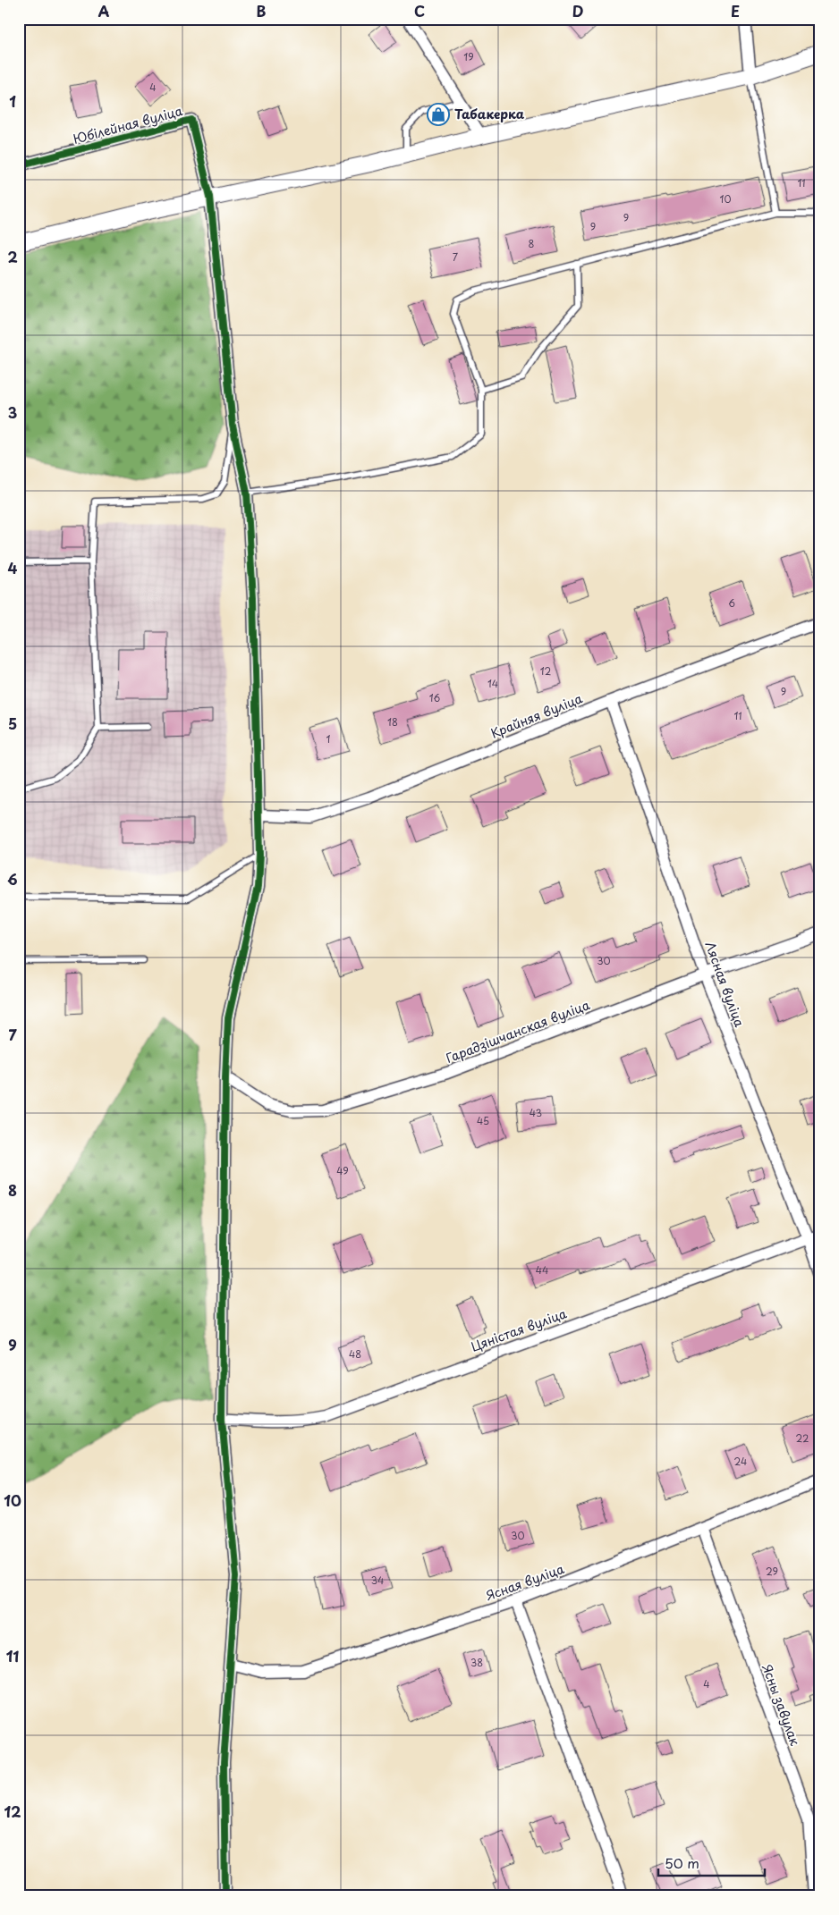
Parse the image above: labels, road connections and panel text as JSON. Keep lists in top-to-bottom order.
{
  "streets": {
    "street": [
      "Юбілейная вуліца",
      "Крайняя вуліца",
      "Лясная вуліца",
      "Гарадзішчанская вуліца",
      "Цяністая вуліца",
      "Ясная вуліца",
      "Ясны завулак"
    ]
  },
  "crossings": [
    ["Крайняя вуліца", "Лясная вуліца"],
    ["Лясная вуліца", "Гарадзішчанская вуліца"],
    ["Лясная вуліца", "Цяністая вуліца"],
    ["Ясная вуліца", "Ясны завулак"]
  ],
  "places": {
    "shop": ["Табакерка"]
  },
  "house_numbers": [
    "19",
    "4",
    "11",
    "10",
    "9",
    "9",
    "8",
    "7",
    "6",
    "12",
    "14",
    "9",
    "16",
    "11",
    "18",
    "1",
    "30",
    "43",
    "45",
    "49",
    "44",
    "48",
    "22",
    "24",
    "30",
    "29",
    "34",
    "38",
    "4"
  ],
  "scale_bar": "50 m",
  "grid": {
    "columns": [
      "A",
      "B",
      "C",
      "D",
      "E"
    ],
    "rows": [
      "1",
      "2",
      "3",
      "4",
      "5",
      "6",
      "7",
      "8",
      "9",
      "10",
      "11",
      "12"
    ]
  }
}
